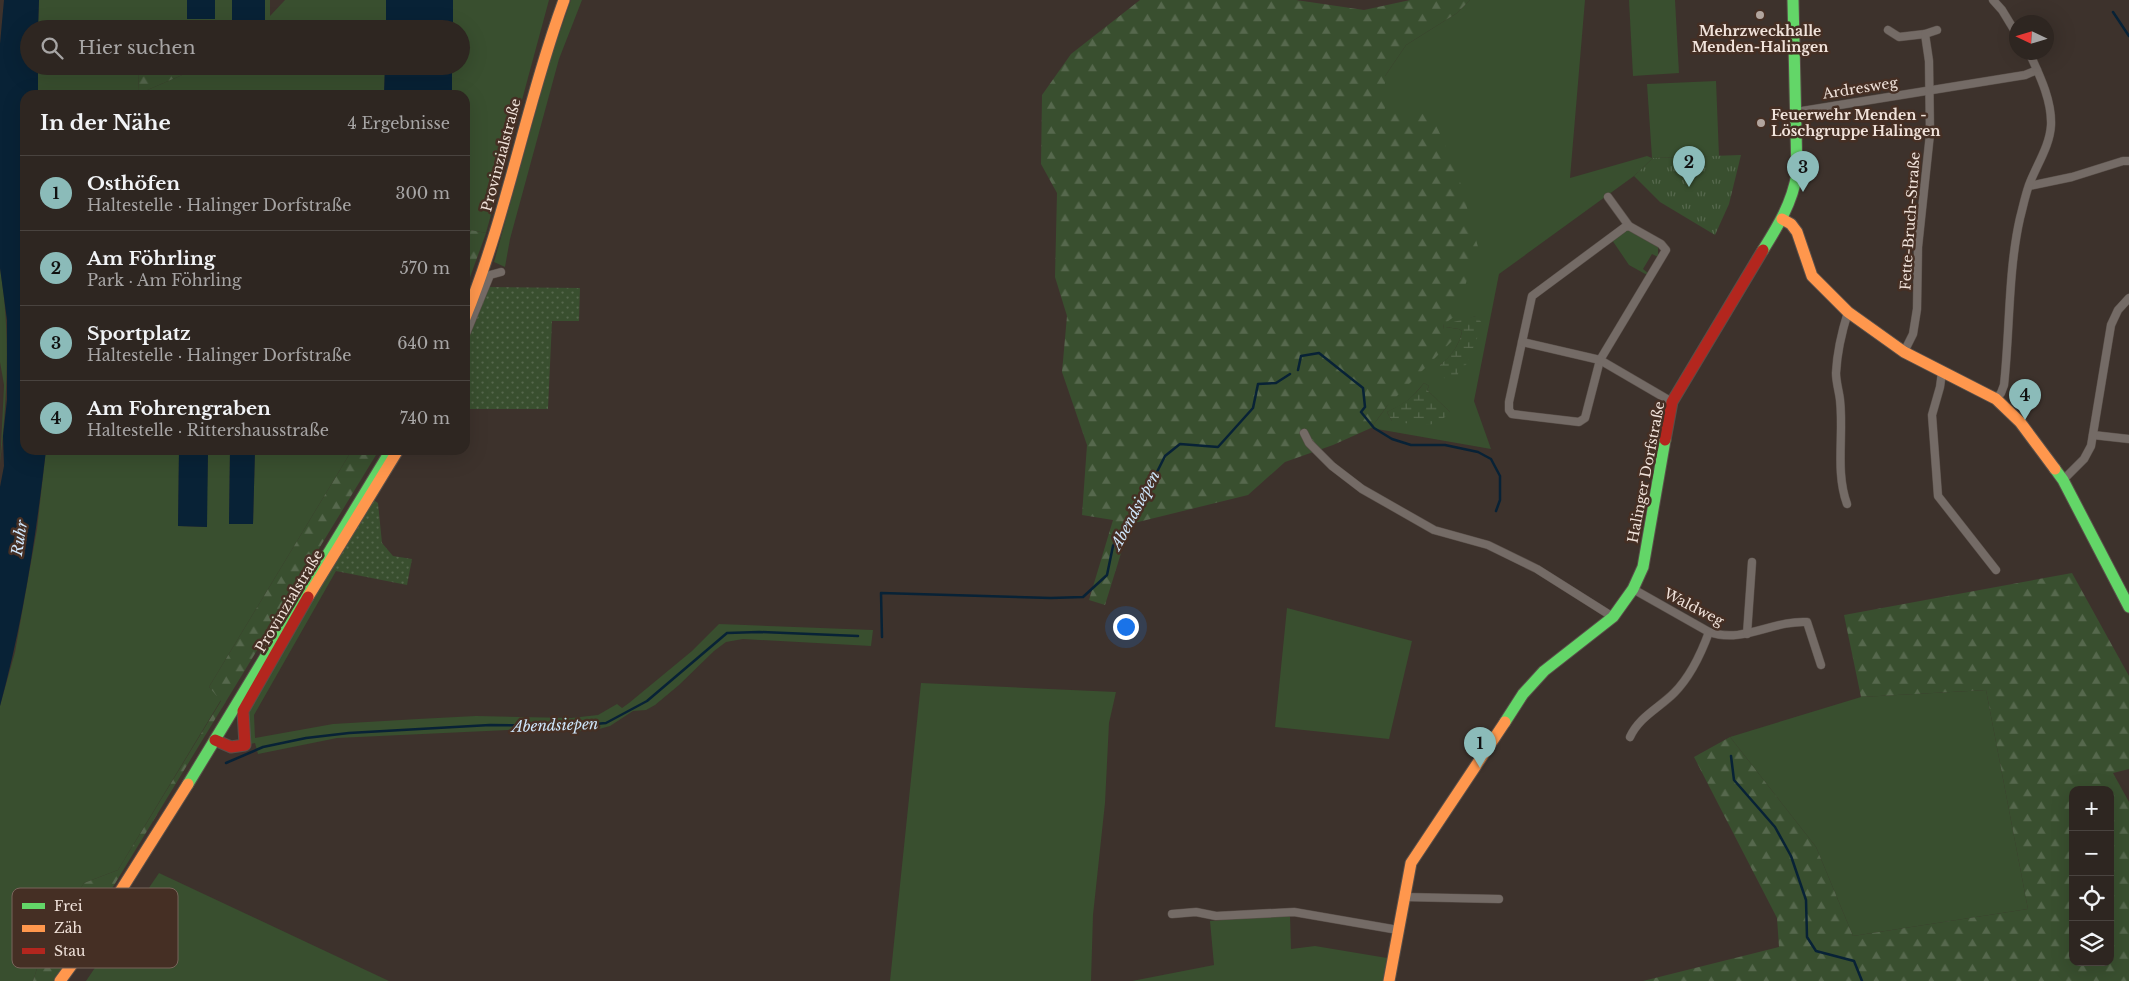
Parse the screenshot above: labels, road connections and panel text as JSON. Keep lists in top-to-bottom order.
{
  "streets": {
    "street": [
      "Ardresweg",
      "Provinzialstraße",
      "Fette-Bruch-Straße",
      "Halinger Dorfstraße",
      "Waldweg"
    ]
  },
  "crossings": [
    ["Ardresweg", "Fette-Bruch-Straße"],
    ["Ardresweg", "Halinger Dorfstraße"],
    ["Halinger Dorfstraße", "Waldweg"]
  ],
  "water": ["Abendsiepen", "Ruhr"],
  "places": ["Mehrzweckhalle Menden-Halingen", "Feuerwehr Menden - Löschgruppe Halingen"],
  "legend": ["Frei", "Zäh", "Stau"],
  "north": "left",
  "page": {
    "search": "Hier suchen",
    "heading": ["In der Nähe", "4 Ergebnisse"],
    "pins": [
      "2",
      "3",
      "4",
      "1"
    ],
    "list": [
      {
        "mark": "1",
        "name": "Osthöfen",
        "note": "Haltestelle · Halinger Dorfstraße",
        "value": "300 m"
      },
      {
        "mark": "2",
        "name": "Am Föhrling",
        "note": "Park · Am Föhrling",
        "value": "570 m"
      },
      {
        "mark": "3",
        "name": "Sportplatz",
        "note": "Haltestelle · Halinger Dorfstraße",
        "value": "640 m"
      },
      {
        "mark": "4",
        "name": "Am Fohrengraben",
        "note": "Haltestelle · Rittershausstraße",
        "value": "740 m"
      }
    ],
    "map_buttons": ["+", "−"]
  }
}
